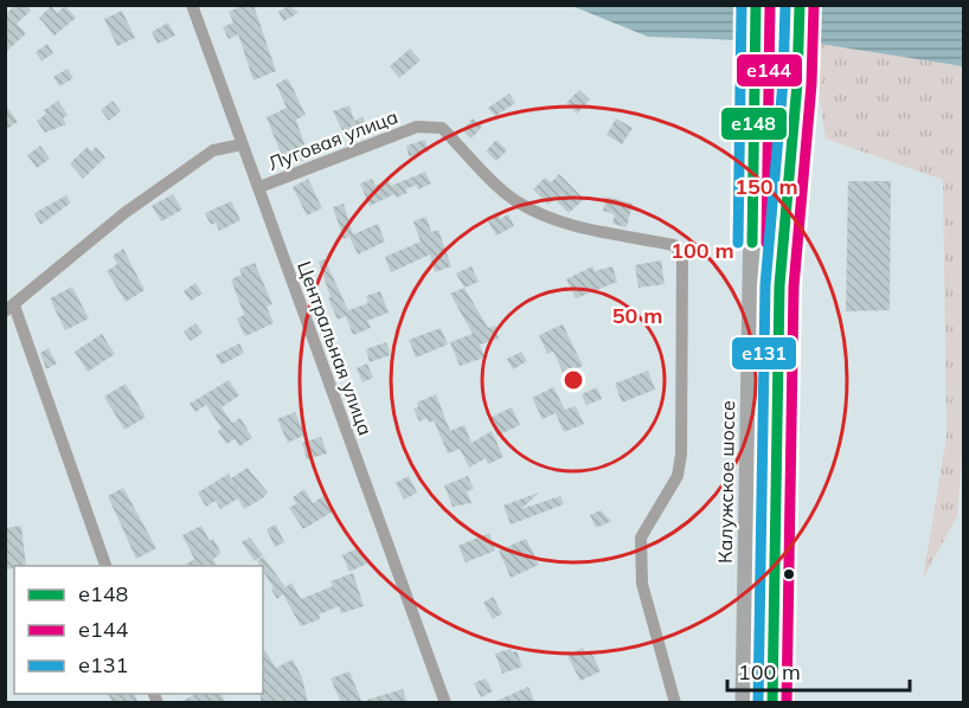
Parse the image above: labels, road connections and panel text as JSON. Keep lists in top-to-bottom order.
{
  "streets": {
    "highway": ["Калужское шоссе"],
    "street": ["Луговая улица", "Центральная улица"]
  },
  "crossings": [
    ["Луговая улица", "Центральная улица"]
  ],
  "lines": ["transit line е148", "transit line е144", "transit line е131"],
  "legend": ["е148", "е144", "е131"],
  "scale_bar": "100 m",
  "rings": ["150 m", "100 m", "50 m"]
}
